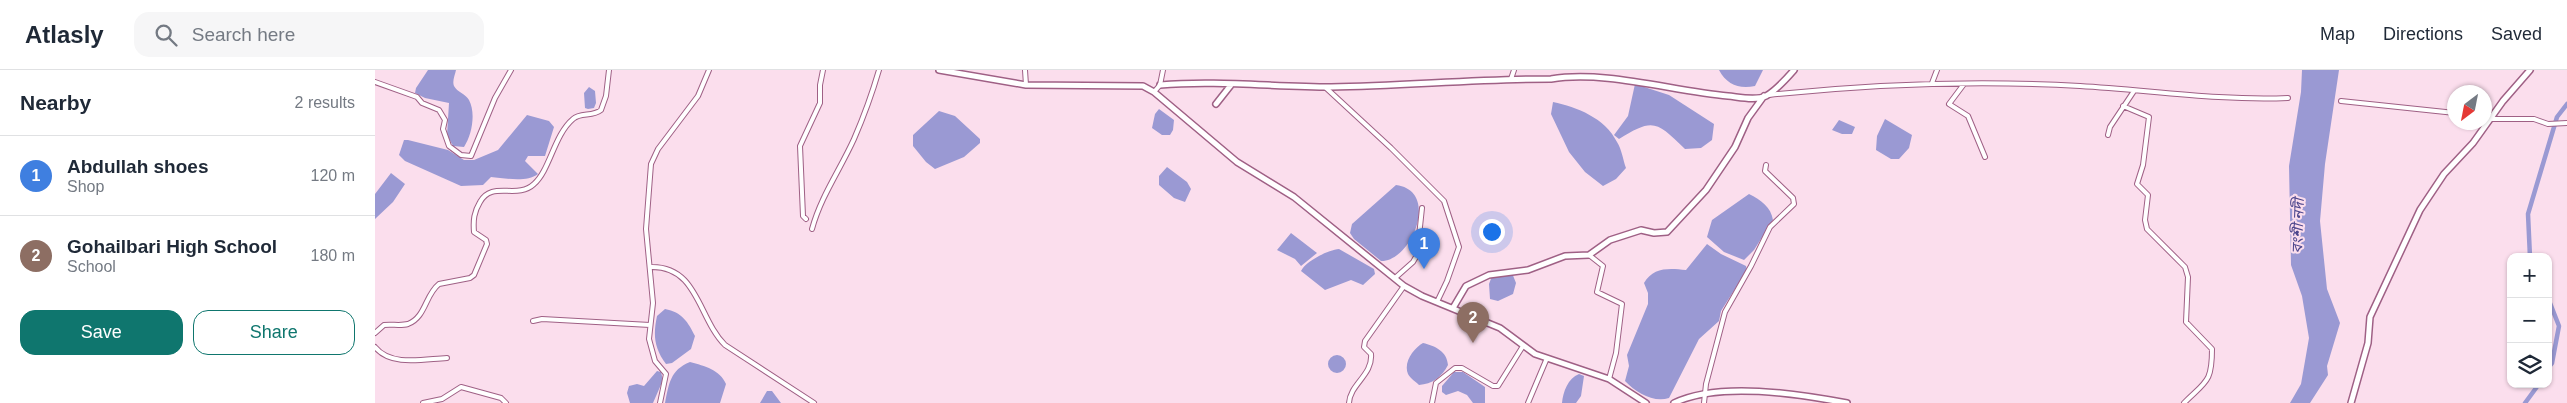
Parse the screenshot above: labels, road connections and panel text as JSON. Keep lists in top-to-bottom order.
{
  "water": ["বংশী নদী"],
  "north": "bottom left",
  "page": {
    "header": "Atlasly",
    "search": "Search here",
    "nav": ["Map", "Directions", "Saved"],
    "heading": ["Nearby", "2 results"],
    "list": [
      {
        "mark": "1",
        "name": "Abdullah shoes",
        "note": "Shop",
        "value": "120 m"
      },
      {
        "mark": "2",
        "name": "Gohailbari High School",
        "note": "School",
        "value": "180 m"
      }
    ],
    "pins": ["1", "2"],
    "map_buttons": ["+", "−"],
    "buttons": ["Save", "Share"]
  }
}
